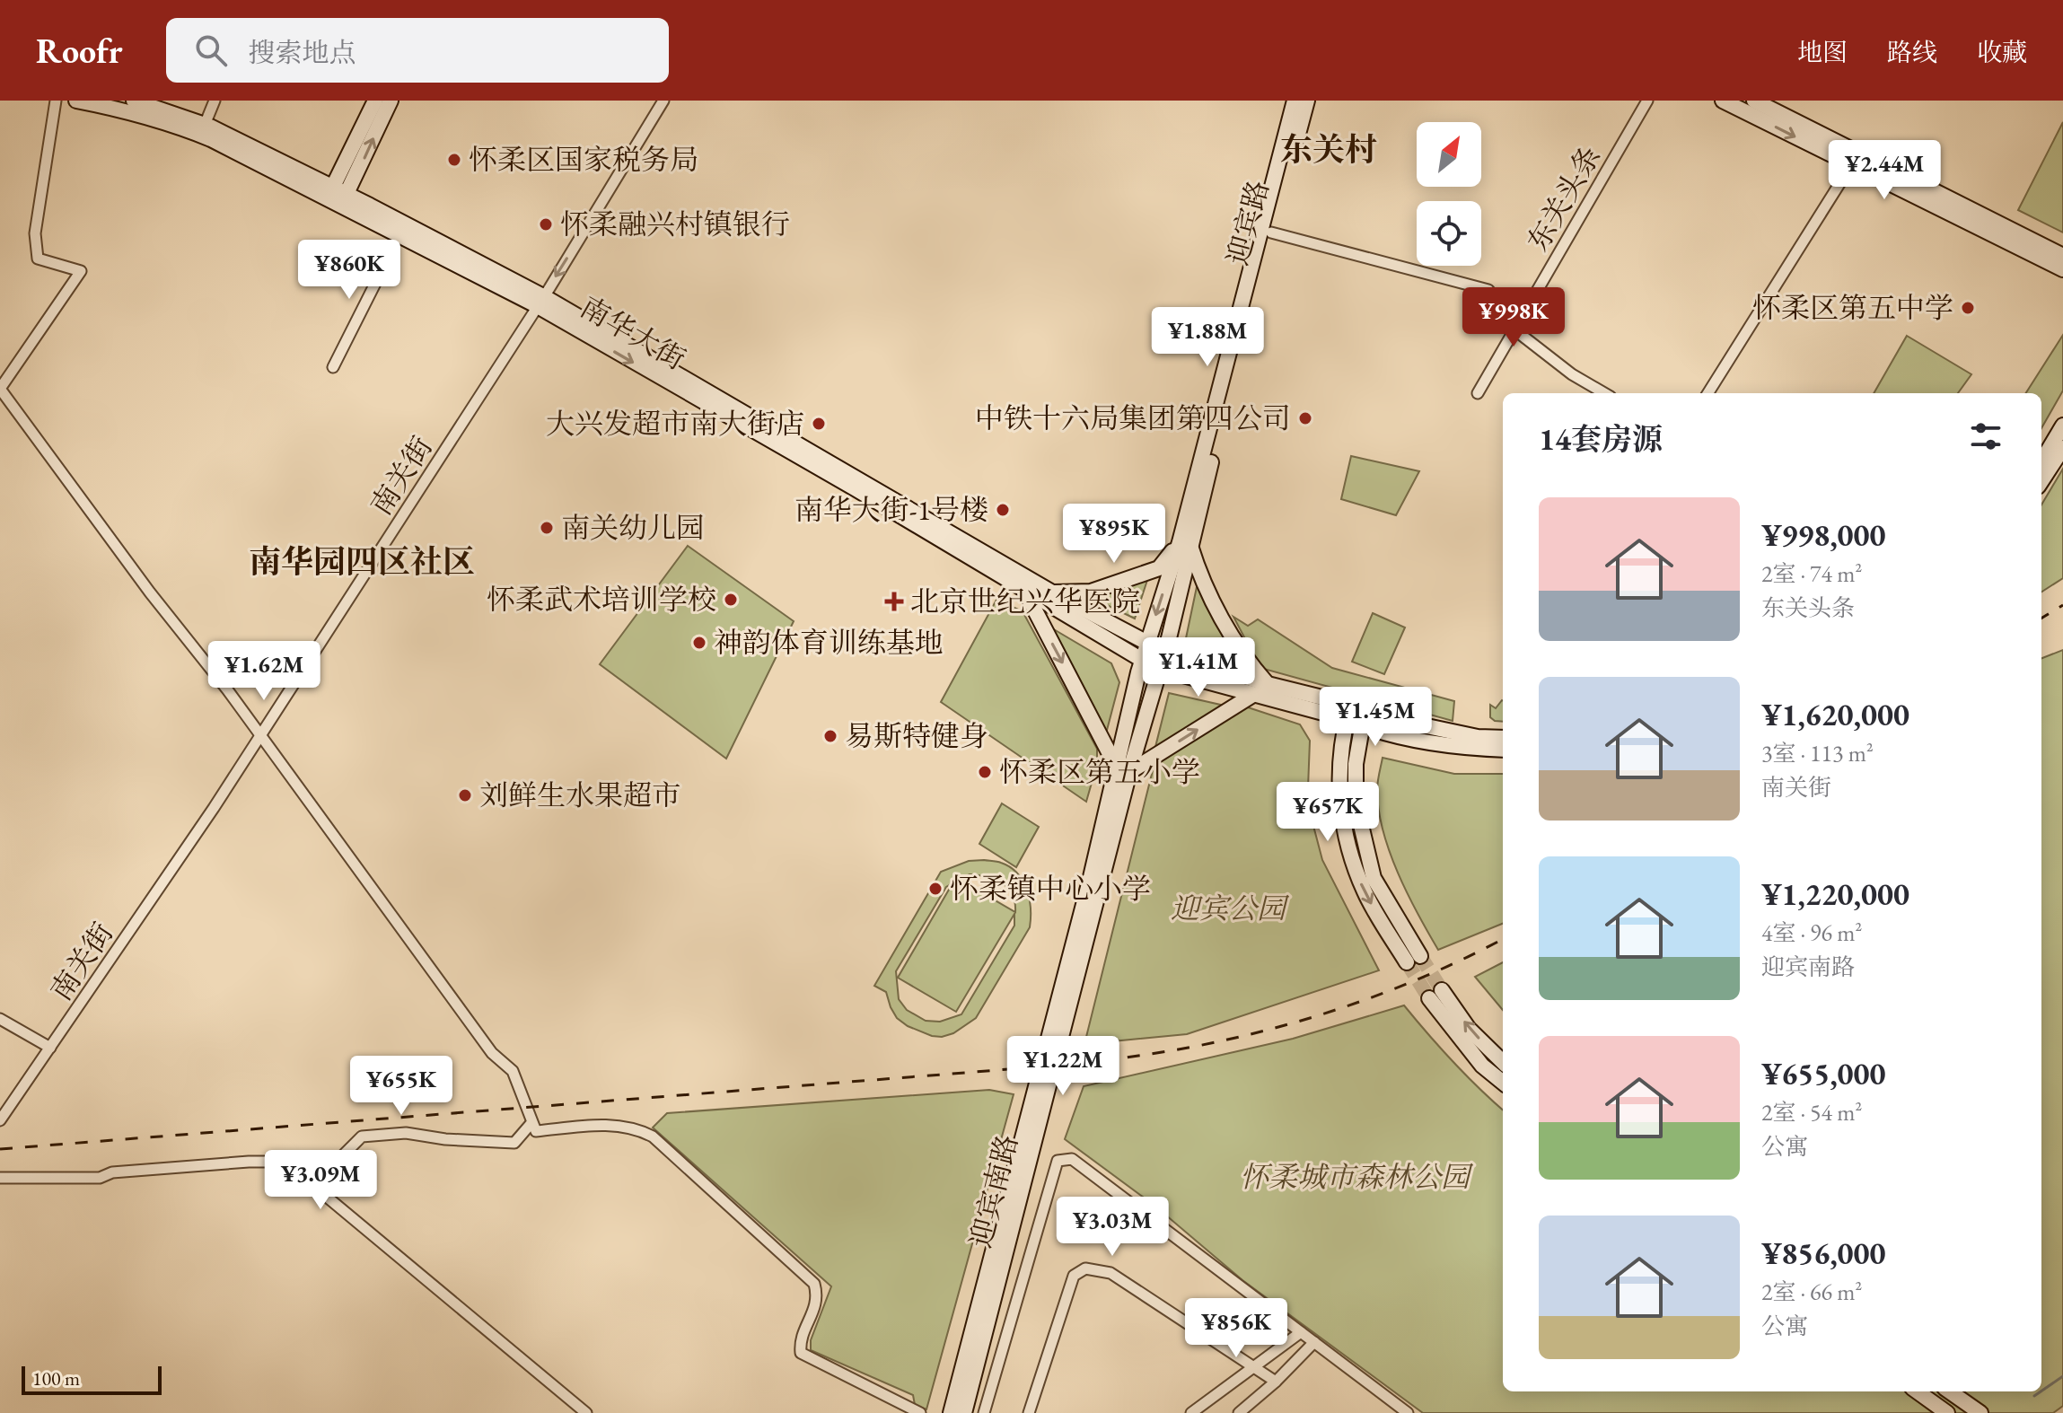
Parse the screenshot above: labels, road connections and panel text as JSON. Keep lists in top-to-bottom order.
{
  "streets": {
    "main road": ["迎宾路", "南华大街", "迎宾南路"],
    "street": ["东关头条", "南关街"]
  },
  "crossings": [
    ["迎宾路", "南华大街"],
    ["迎宾路", "迎宾南路"],
    ["南华大街", "南关街"],
    ["南华大街", "迎宾南路"]
  ],
  "districts": ["东关村", "南华园四区社区"],
  "parks": ["迎宾公园", "怀柔城市森林公园"],
  "places": {
    "other": [
      "怀柔区国家税务局",
      "怀柔融兴村镇银行",
      "怀柔区第五中学",
      "中铁十六局集团第四公司",
      "大兴发超市南大街店",
      "南华大街-1号楼",
      "南关幼儿园",
      "怀柔武术培训学校",
      "神韵体育训练基地",
      "易斯特健身",
      "怀柔区第五小学",
      "刘鲜生水果超市",
      "怀柔镇中心小学"
    ],
    "health": ["北京世纪兴华医院"]
  },
  "scale_bar": "100 m",
  "north": "top right",
  "page": {
    "header": "Roofr",
    "search": "搜索地点",
    "nav": ["地图", "路线", "收藏"],
    "price": [
      "¥2.44M",
      "¥860K",
      "¥998K",
      "¥1.88M",
      "¥895K",
      "¥1.41M",
      "¥1.62M",
      "¥1.45M",
      "¥657K",
      "¥1.22M",
      "¥655K",
      "¥3.09M",
      "¥3.03M",
      "¥856K"
    ],
    "heading": "14套房源",
    "list": [
      {
        "name": "¥998,000",
        "note": "2室 · 74 m² · 东关头条"
      },
      {
        "name": "¥1,620,000",
        "note": "3室 · 113 m² · 南关街"
      },
      {
        "name": "¥1,220,000",
        "note": "4室 · 96 m² · 迎宾南路"
      },
      {
        "name": "¥655,000",
        "note": "2室 · 54 m² · 公寓"
      },
      {
        "name": "¥856,000",
        "note": "2室 · 66 m² · 公寓"
      }
    ],
    "scale": "100 m"
  }
}
